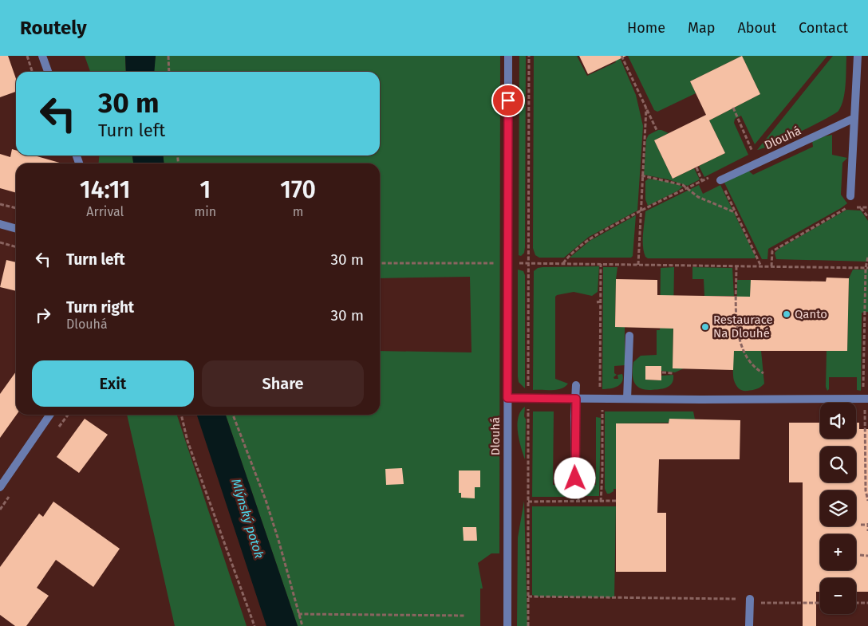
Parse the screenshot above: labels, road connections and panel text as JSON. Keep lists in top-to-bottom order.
{
  "streets": {
    "street": ["Dlouhá"]
  },
  "water": ["Mlýnský potok"],
  "places": ["Qanto", "Restaurace Na Dlouhé"],
  "page": {
    "header": "Routely",
    "nav": [
      "Home",
      "Map",
      "About",
      "Contact"
    ],
    "turn": ["30 m", "Turn left"],
    "eta": [
      "14:11",
      "Arrival",
      "1",
      "min",
      "170",
      "m"
    ],
    "list": [
      {
        "name": "Turn left",
        "value": "30 m"
      },
      {
        "name": "Turn right",
        "note": "Dlouhá",
        "value": "30 m"
      }
    ],
    "buttons": ["Exit", "Share"],
    "map_buttons": ["+", "−"]
  }
}
